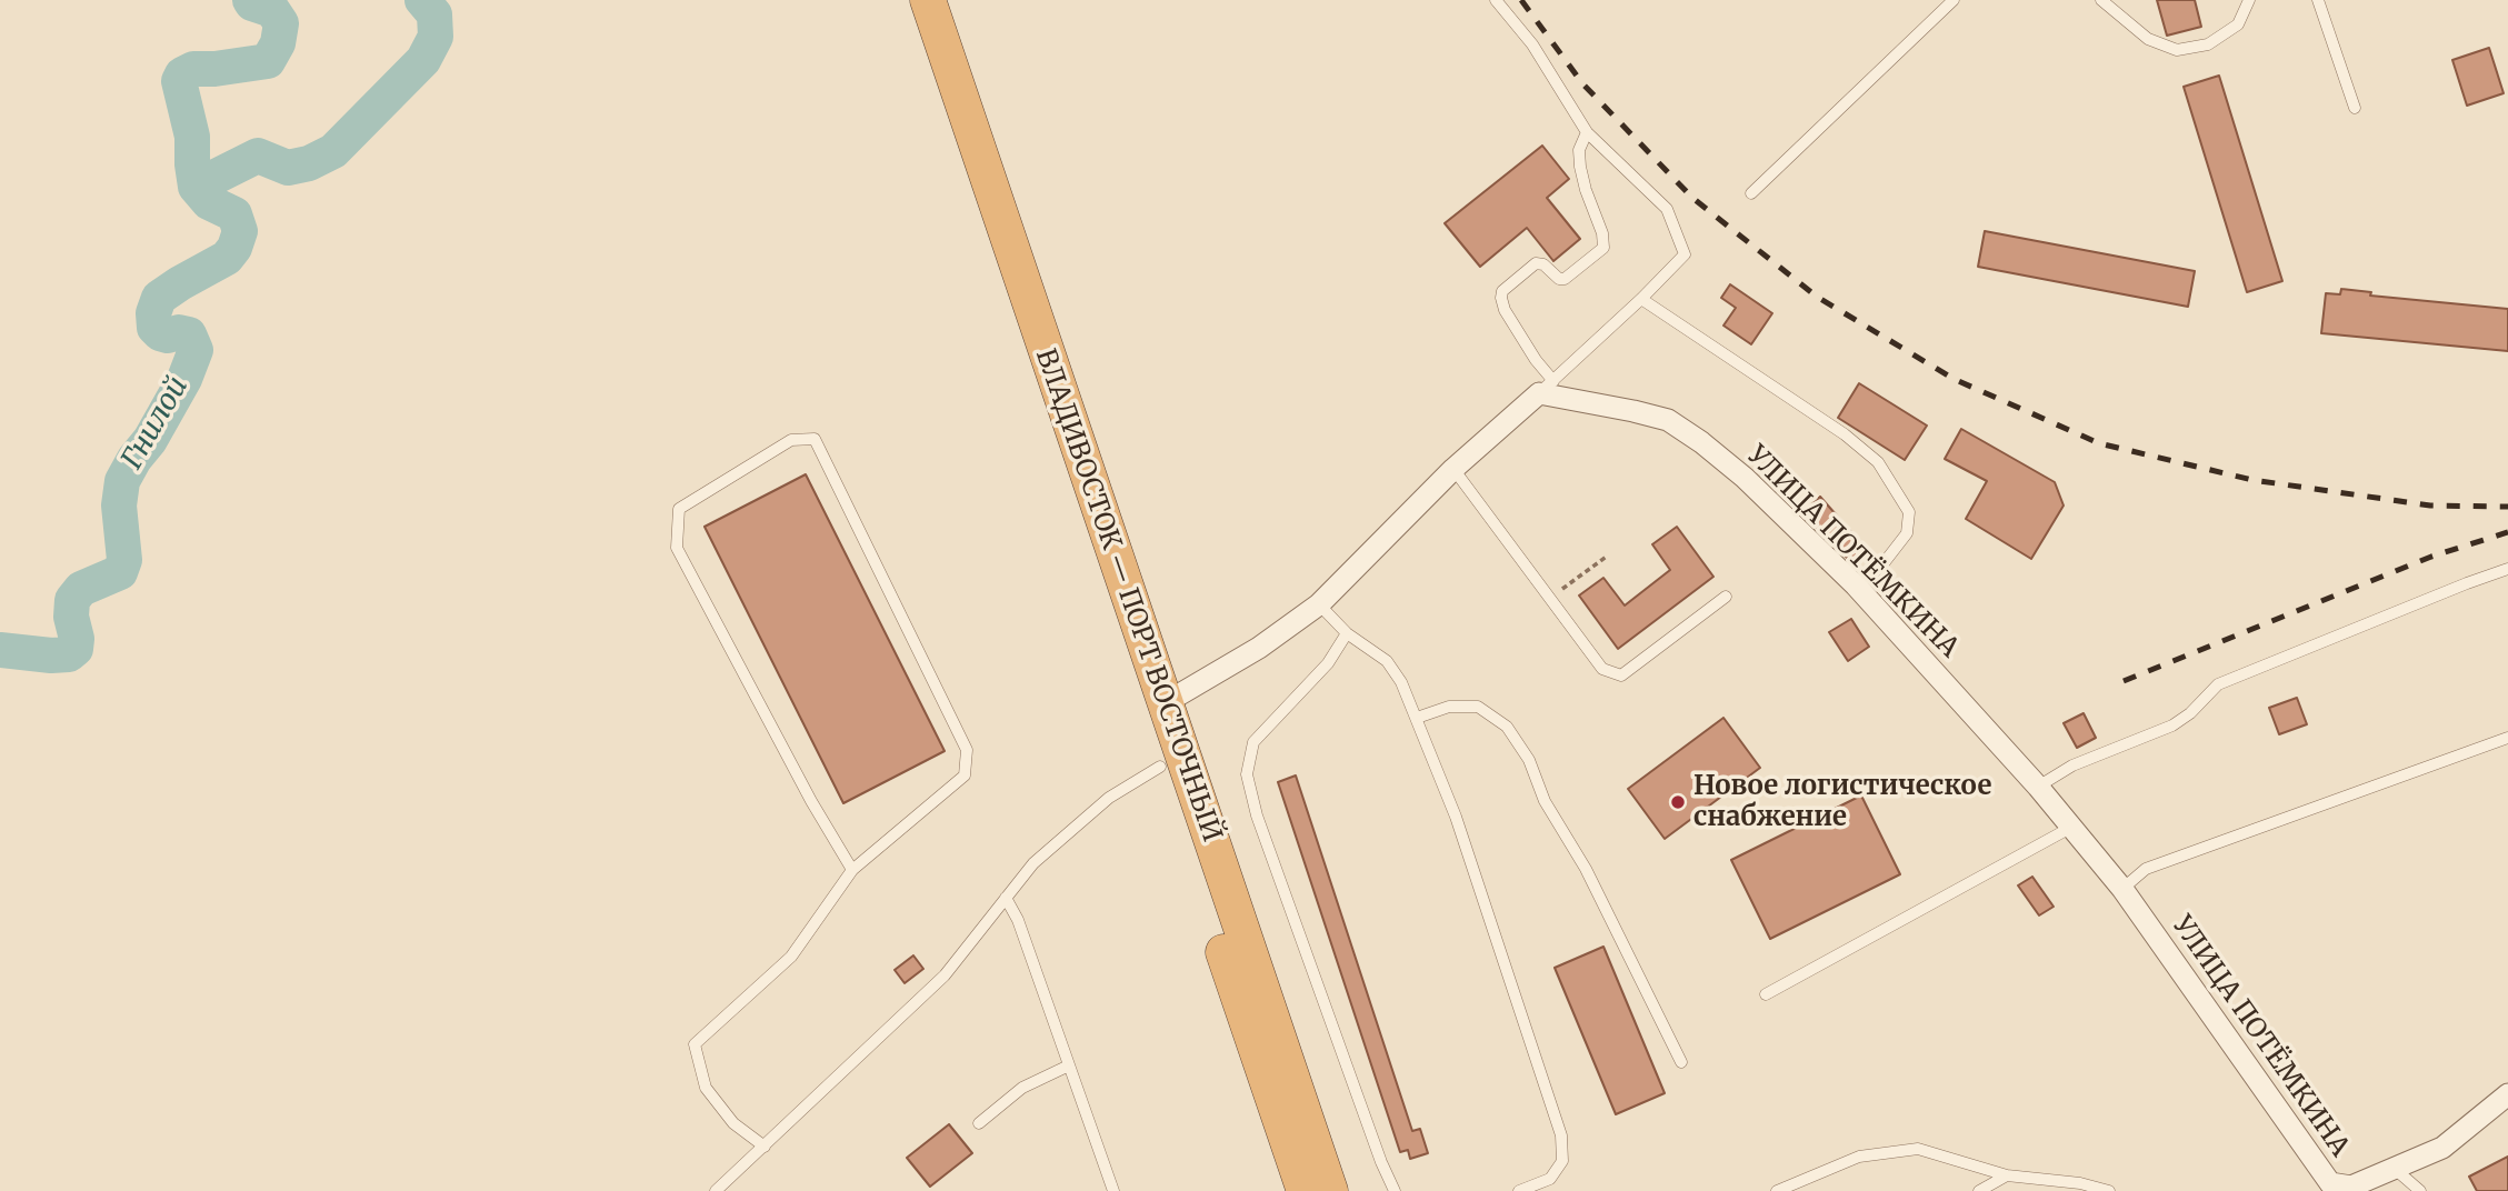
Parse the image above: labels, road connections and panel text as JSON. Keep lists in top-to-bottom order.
{
  "streets": {
    "highway": ["ВЛАДИВОСТОК — ПОРТ ВОСТОЧНЫЙ"],
    "street": ["УЛИЦА ПОТЁМКИНА"]
  },
  "water": ["Гнилой"],
  "places": ["Новое логистическое снабжение"]
}
